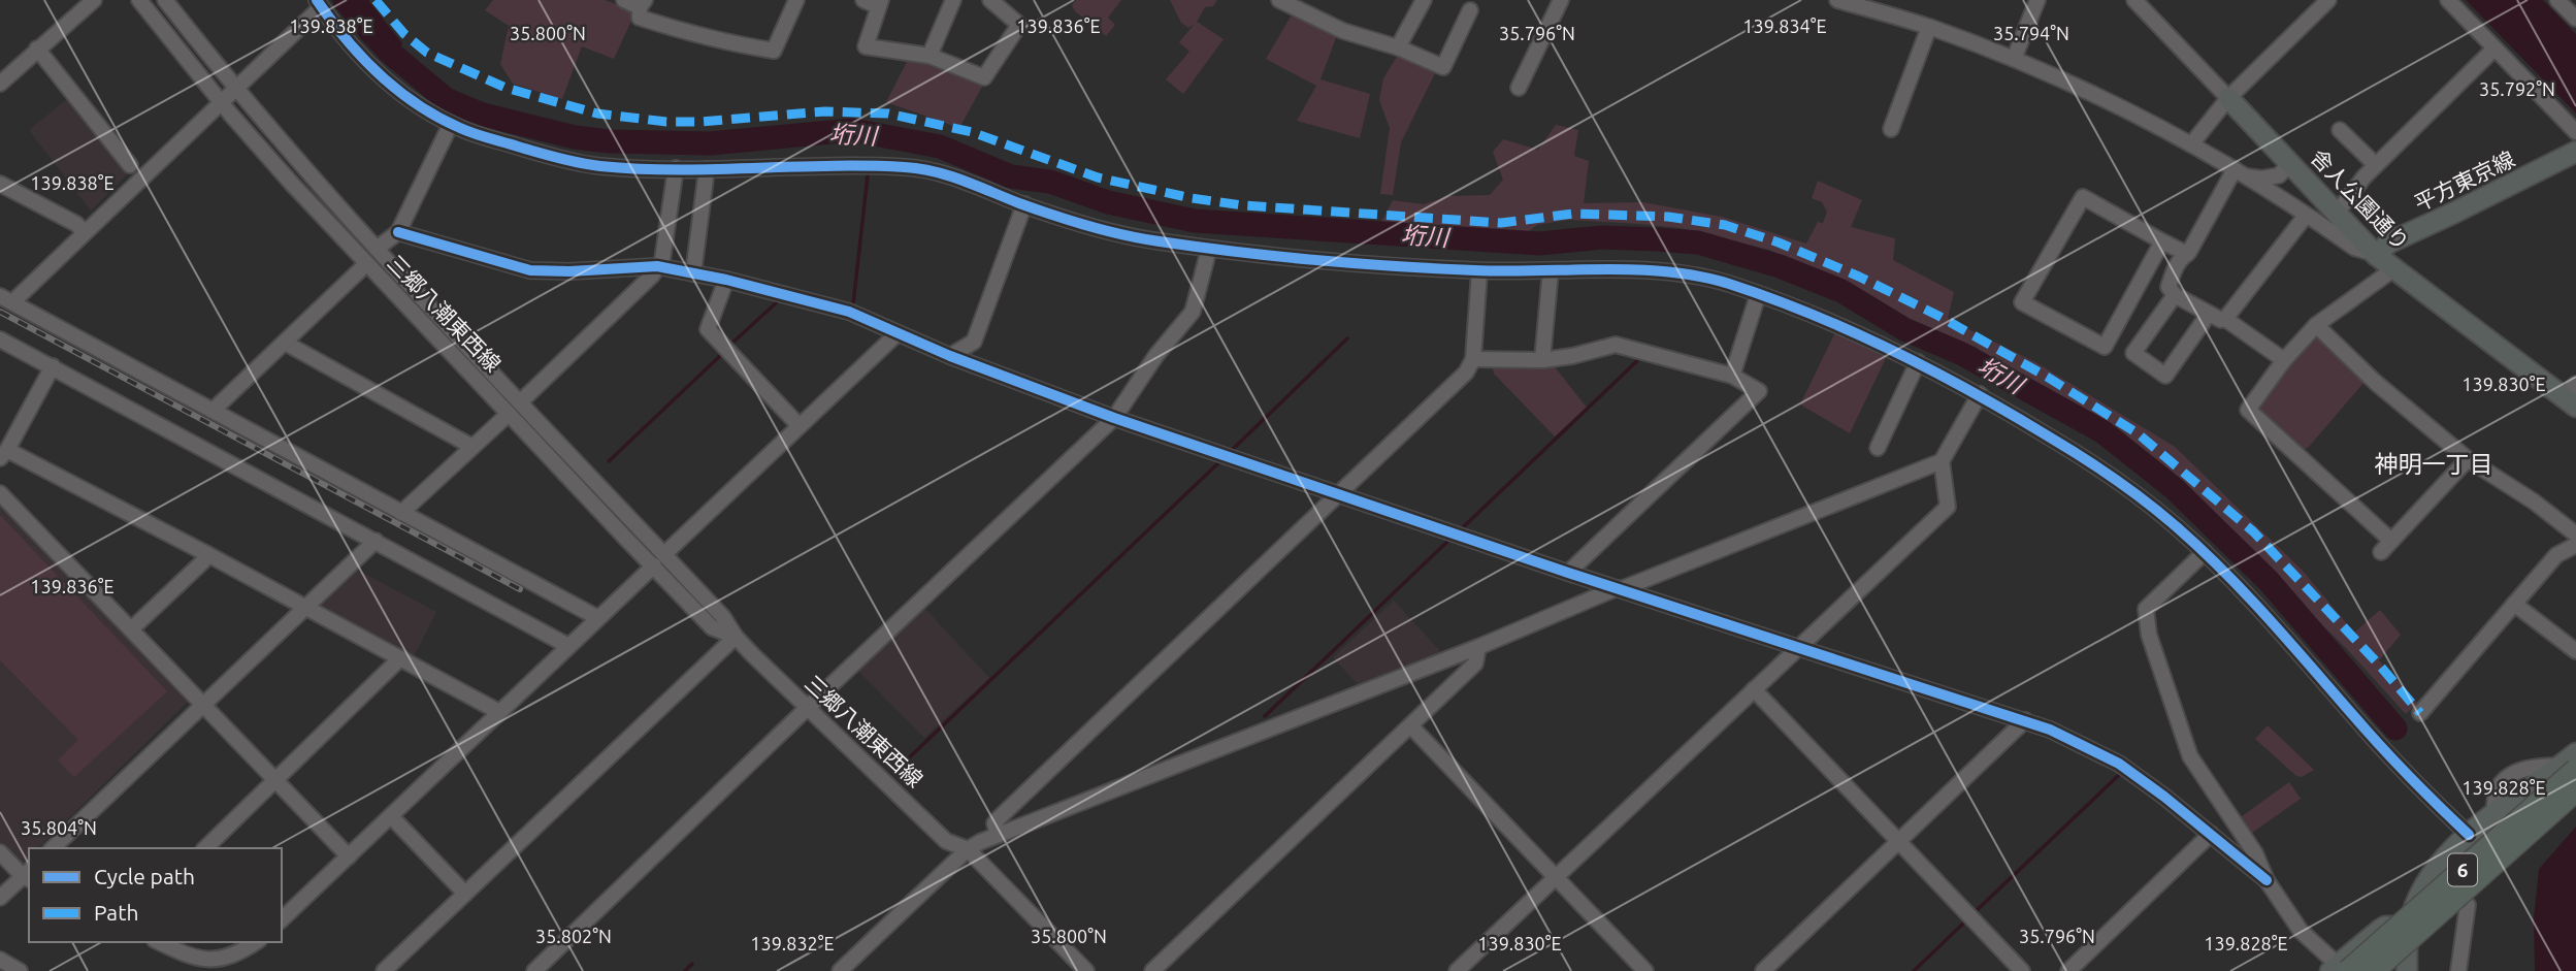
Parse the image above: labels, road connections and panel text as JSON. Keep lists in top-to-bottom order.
{
  "streets": {
    "highway": ["6"],
    "main road": ["平方東京線", "舎人公園通り"],
    "street": ["三郷八潮東西線"]
  },
  "crossings": [
    ["平方東京線", "舎人公園通り"]
  ],
  "districts": ["神明一丁目"],
  "water": ["垳川"],
  "legend": ["Cycle path", "Path"],
  "coordinates": [
    "139.836°E",
    "139.834°E",
    "139.838°E",
    "35.800°N",
    "35.796°N",
    "35.794°N",
    "35.792°N",
    "139.830°E",
    "139.828°E",
    "35.804°N",
    "35.802°N",
    "139.832°E"
  ]
}
